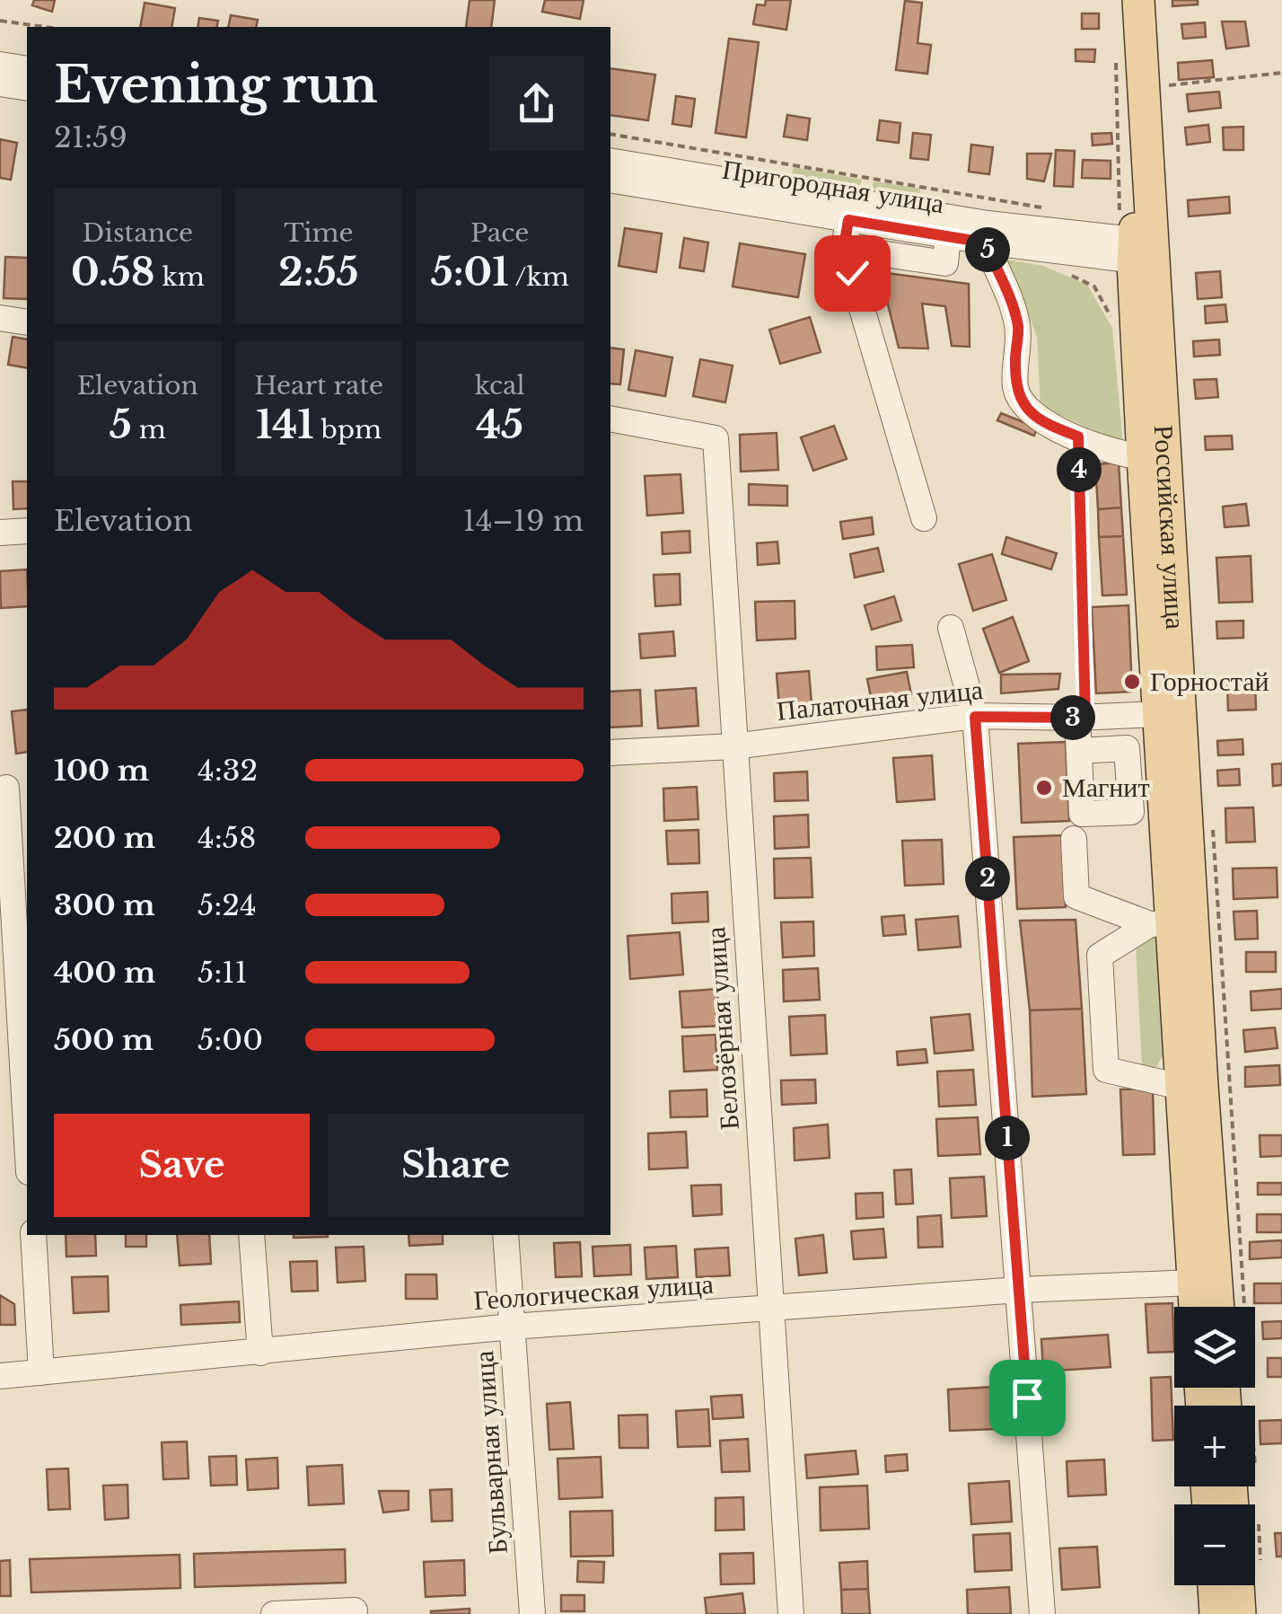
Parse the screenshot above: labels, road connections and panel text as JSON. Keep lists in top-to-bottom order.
{
  "streets": {
    "main road": ["Российская улица"],
    "street": [
      "Пригородная улица",
      "Палаточная улица",
      "Белозёрная улица",
      "Геологическая улица",
      "Бульварная улица"
    ]
  },
  "crossings": [
    ["Пригородная улица", "Российская улица"],
    ["Российская улица", "Палаточная улица"],
    ["Российская улица", "Геологическая улица"],
    ["Палаточная улица", "Белозёрная улица"],
    ["Белозёрная улица", "Геологическая улица"],
    ["Геологическая улица", "Бульварная улица"]
  ],
  "places": ["Горностай", "Магнит"],
  "page": {
    "heading": ["Evening run", "21:59"],
    "stats": [
      ["Distance", "0.58 km"],
      ["Time", "2:55"],
      ["Pace", "5:01 /km"],
      ["Elevation", "5 m"],
      ["Heart rate", "141 bpm"],
      ["kcal", "45"]
    ],
    "pins": [
      "5",
      "4",
      "3",
      "2",
      "1"
    ],
    "chart": ["Elevation", "14–19 m"],
    "list": [
      {
        "name": "100 m",
        "note": "4:32"
      },
      {
        "name": "200 m",
        "note": "4:58"
      },
      {
        "name": "300 m",
        "note": "5:24"
      },
      {
        "name": "400 m",
        "note": "5:11"
      },
      {
        "name": "500 m",
        "note": "5:00"
      }
    ],
    "buttons": ["Save", "Share"],
    "map_buttons": ["+", "−"]
  }
}
